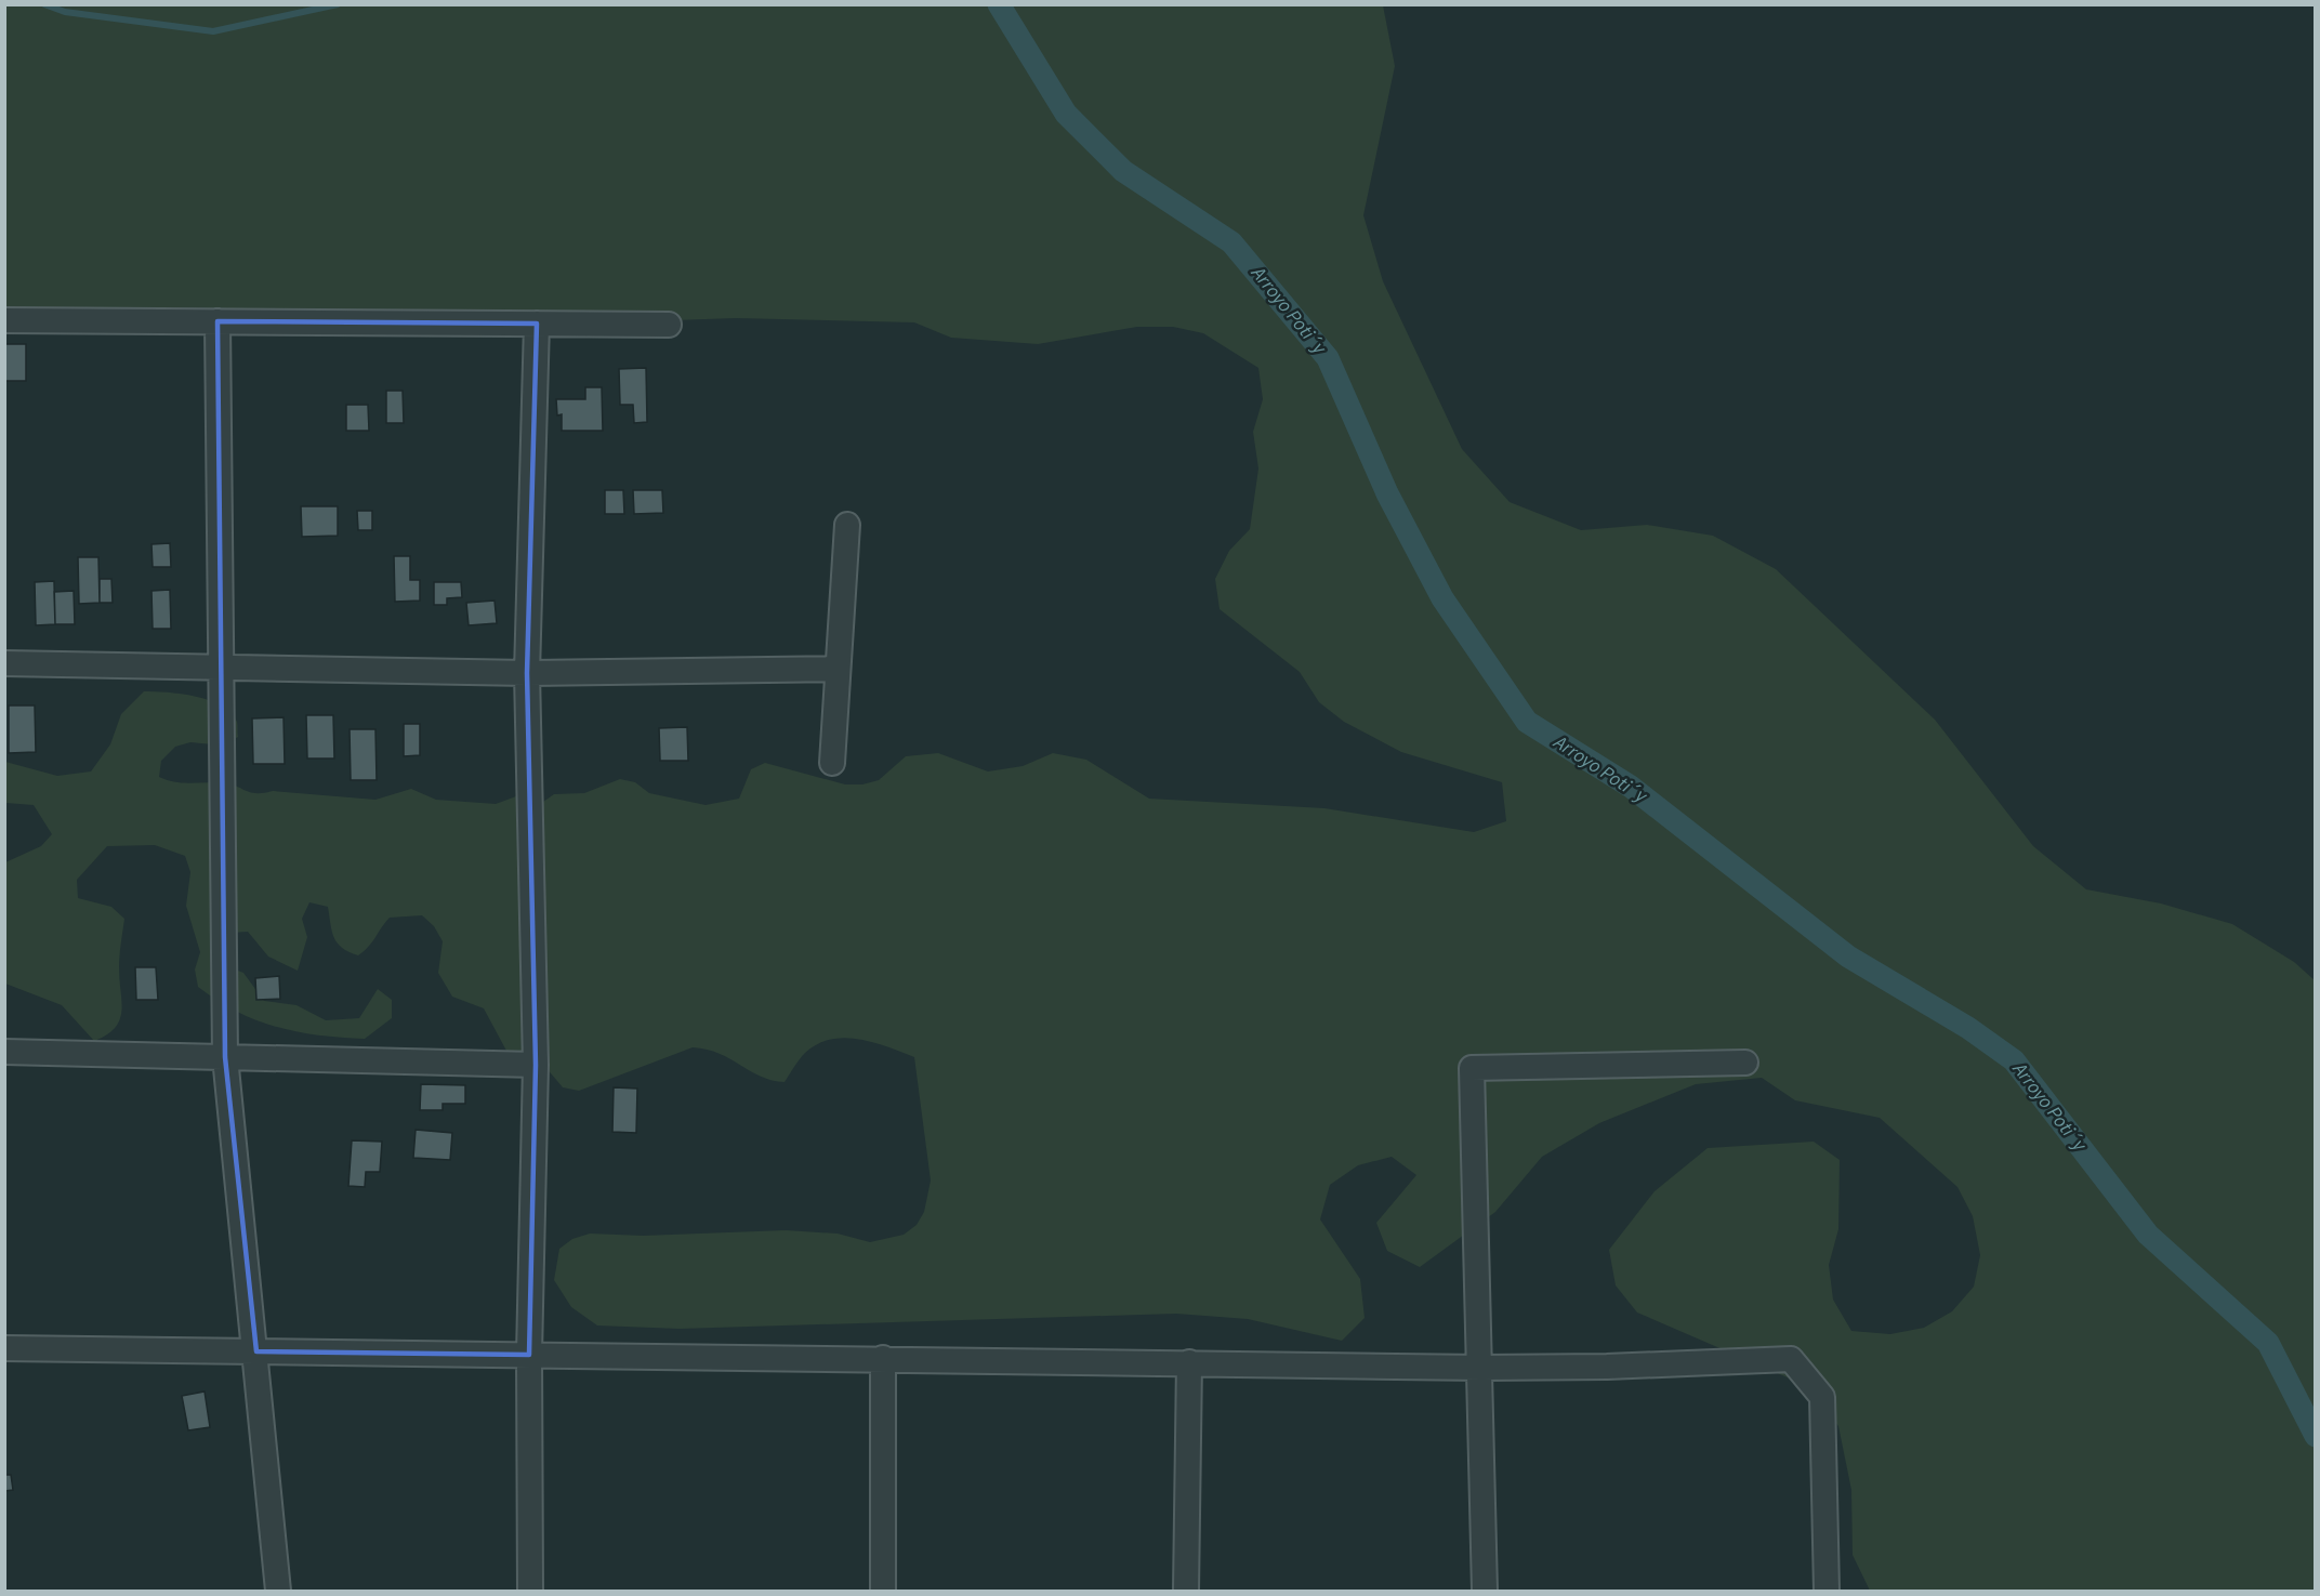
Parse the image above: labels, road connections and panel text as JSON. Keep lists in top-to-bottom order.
{
  "water": ["Arroyo Poti´y"]
}
